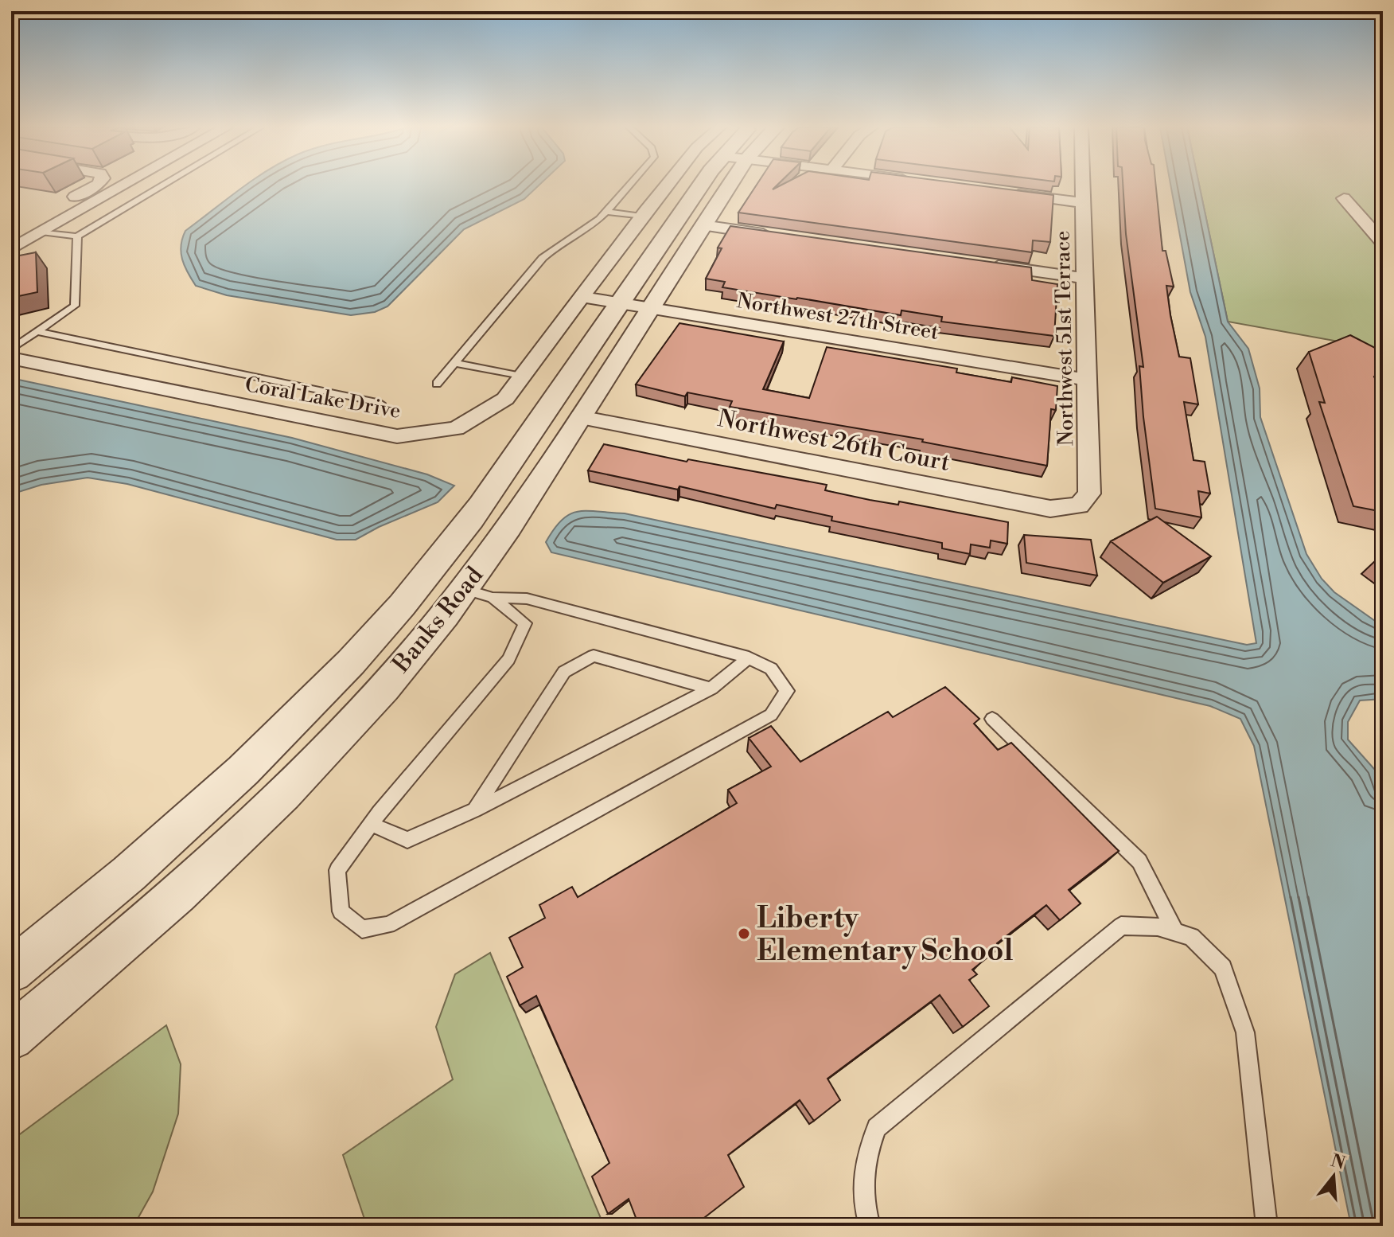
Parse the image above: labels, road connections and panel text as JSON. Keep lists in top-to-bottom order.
{
  "streets": {
    "street": [
      "Northwest 27th Street",
      "Northwest 51st Terrace",
      "Coral Lake Drive",
      "Northwest 26th Court",
      "Banks Road"
    ]
  },
  "crossings": [
    ["Northwest 27th Street", "Northwest 51st Terrace"],
    ["Northwest 27th Street", "Coral Lake Drive"],
    ["Northwest 27th Street", "Banks Road"],
    ["Northwest 51st Terrace", "Northwest 26th Court"],
    ["Northwest 26th Court", "Banks Road"]
  ],
  "places": ["Liberty Elementary School"],
  "north": "top"
}
